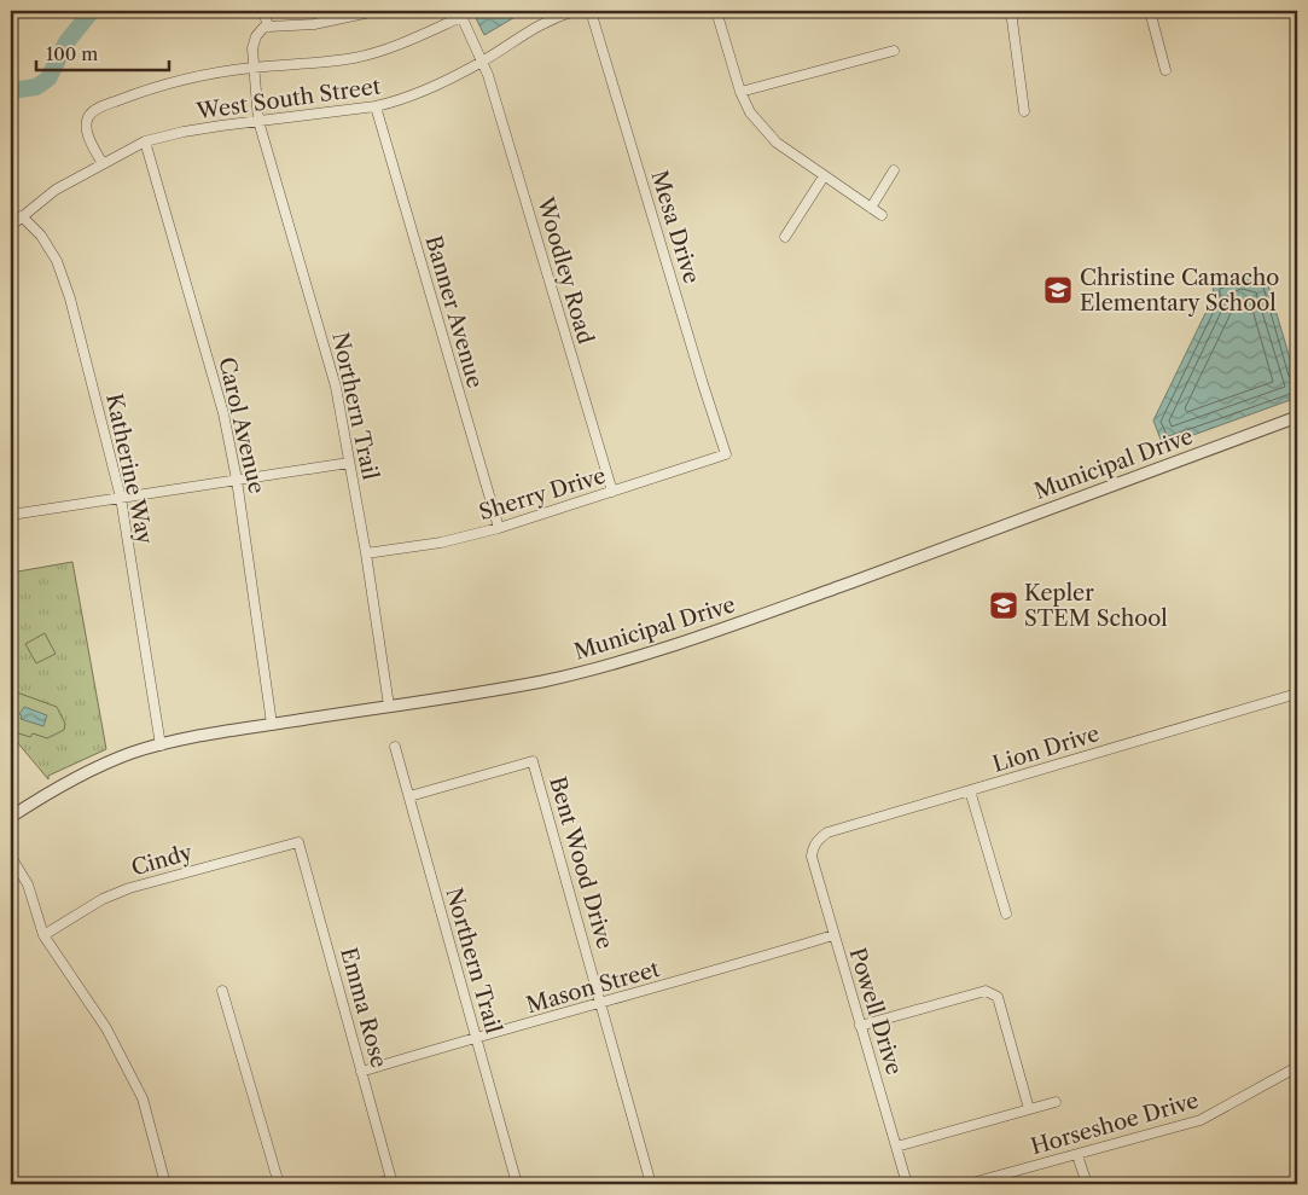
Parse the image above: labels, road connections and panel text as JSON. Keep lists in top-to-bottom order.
{
  "streets": {
    "street": [
      "West South Street",
      "Mesa Drive",
      "Woodley Road",
      "Banner Avenue",
      "Northern Trail",
      "Carol Avenue",
      "Municipal Drive",
      "Katherine Way",
      "Sherry Drive",
      "Lion Drive",
      "Cindy",
      "Bent Wood Drive",
      "Mason Street",
      "Emma Rose",
      "Powell Drive",
      "Horseshoe Drive"
    ]
  },
  "crossings": [
    ["West South Street", "Woodley Road"],
    ["West South Street", "Banner Avenue"],
    ["West South Street", "Northern Trail"],
    ["West South Street", "Carol Avenue"],
    ["West South Street", "Katherine Way"],
    ["Mesa Drive", "Sherry Drive"],
    ["Woodley Road", "Sherry Drive"],
    ["Banner Avenue", "Sherry Drive"],
    ["Northern Trail", "Municipal Drive"],
    ["Northern Trail", "Sherry Drive"],
    ["Northern Trail", "Bent Wood Drive"],
    ["Northern Trail", "Mason Street"],
    ["Carol Avenue", "Municipal Drive"],
    ["Municipal Drive", "Katherine Way"],
    ["Lion Drive", "Powell Drive"],
    ["Cindy", "Emma Rose"],
    ["Bent Wood Drive", "Mason Street"],
    ["Mason Street", "Emma Rose"],
    ["Mason Street", "Powell Drive"]
  ],
  "places": {
    "school or university": ["Christine Camacho Elementary School", "Kepler STEM School"]
  },
  "scale_bar": "100 m"
}
